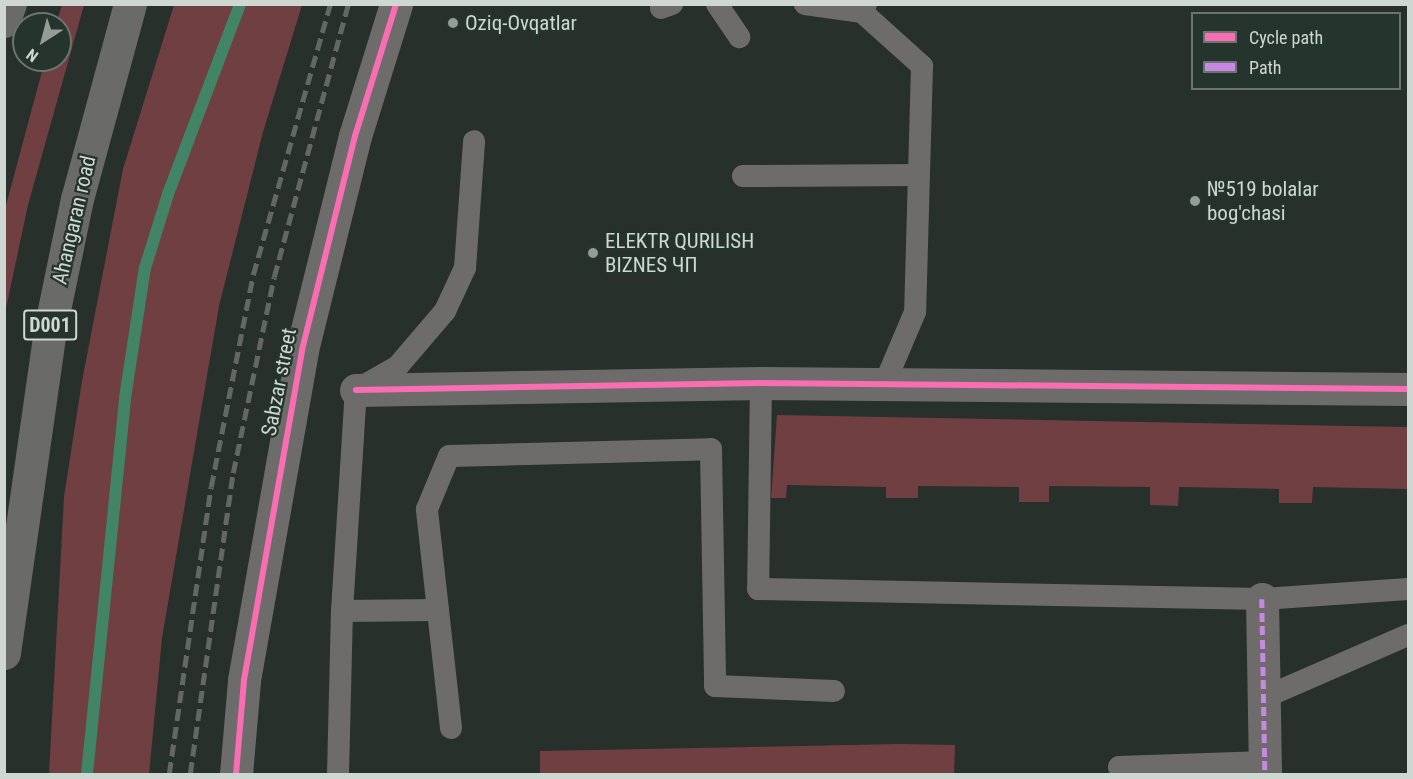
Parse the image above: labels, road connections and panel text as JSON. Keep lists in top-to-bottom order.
{
  "streets": {
    "highway": ["Ahangaran road", "D001"],
    "street": ["Sabzar street"]
  },
  "places": ["Oziq-Ovqatlar", "№519 bolalar bog'chasi", "ELEKTR QURILISH BIZNES ЧП"],
  "legend": ["Cycle path", "Path"],
  "north": "bottom left"
}
